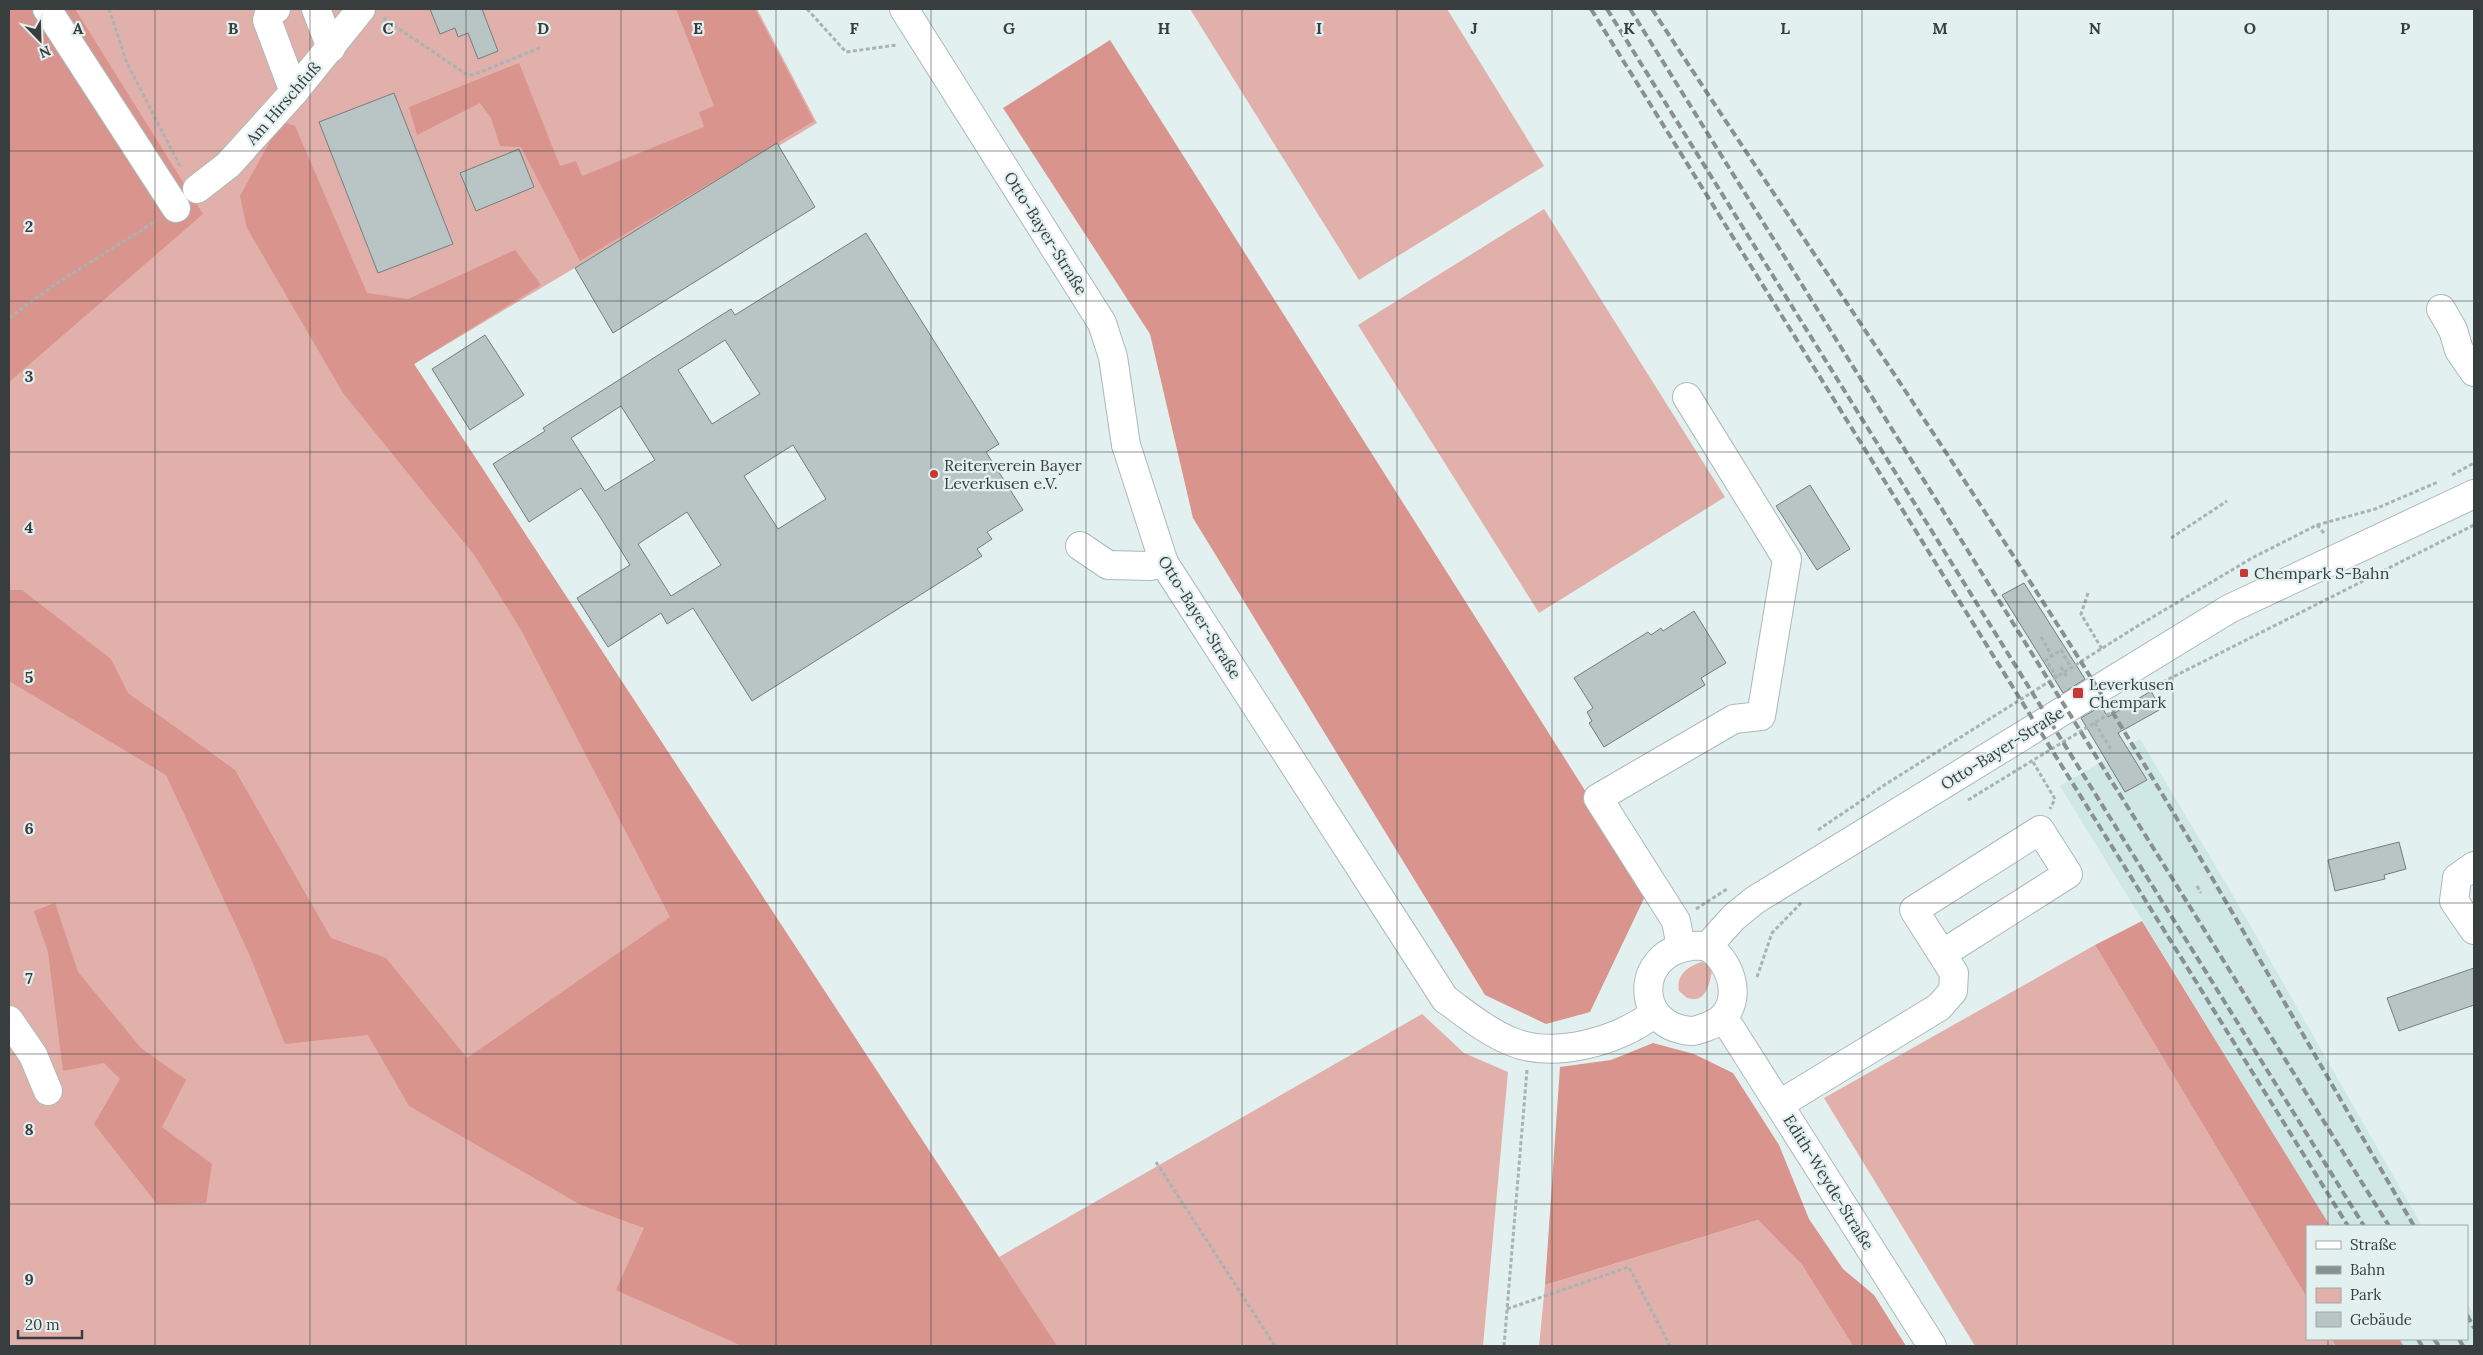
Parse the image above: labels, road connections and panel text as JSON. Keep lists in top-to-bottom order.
{
  "streets": {
    "street": ["Am Hirschfuß", "Otto-Bayer-Straße", "Edith-Weyde-Straße"]
  },
  "crossings": [
    ["Otto-Bayer-Straße", "Edith-Weyde-Straße"]
  ],
  "places": {
    "other": ["Reiterverein Bayer Leverkusen e.V."],
    "transit": ["Chempark S-Bahn", "Leverkusen Chempark"]
  },
  "legend": [
    "Straße",
    "Bahn",
    "Park",
    "Gebäude"
  ],
  "scale_bar": "20 m",
  "north": "bottom right",
  "grid": {
    "columns": [
      "A",
      "B",
      "C",
      "D",
      "E",
      "F",
      "G",
      "H",
      "I",
      "J",
      "K",
      "L",
      "M",
      "N",
      "O",
      "P"
    ],
    "rows": [
      "2",
      "3",
      "4",
      "5",
      "6",
      "7",
      "8",
      "9"
    ]
  }
}
